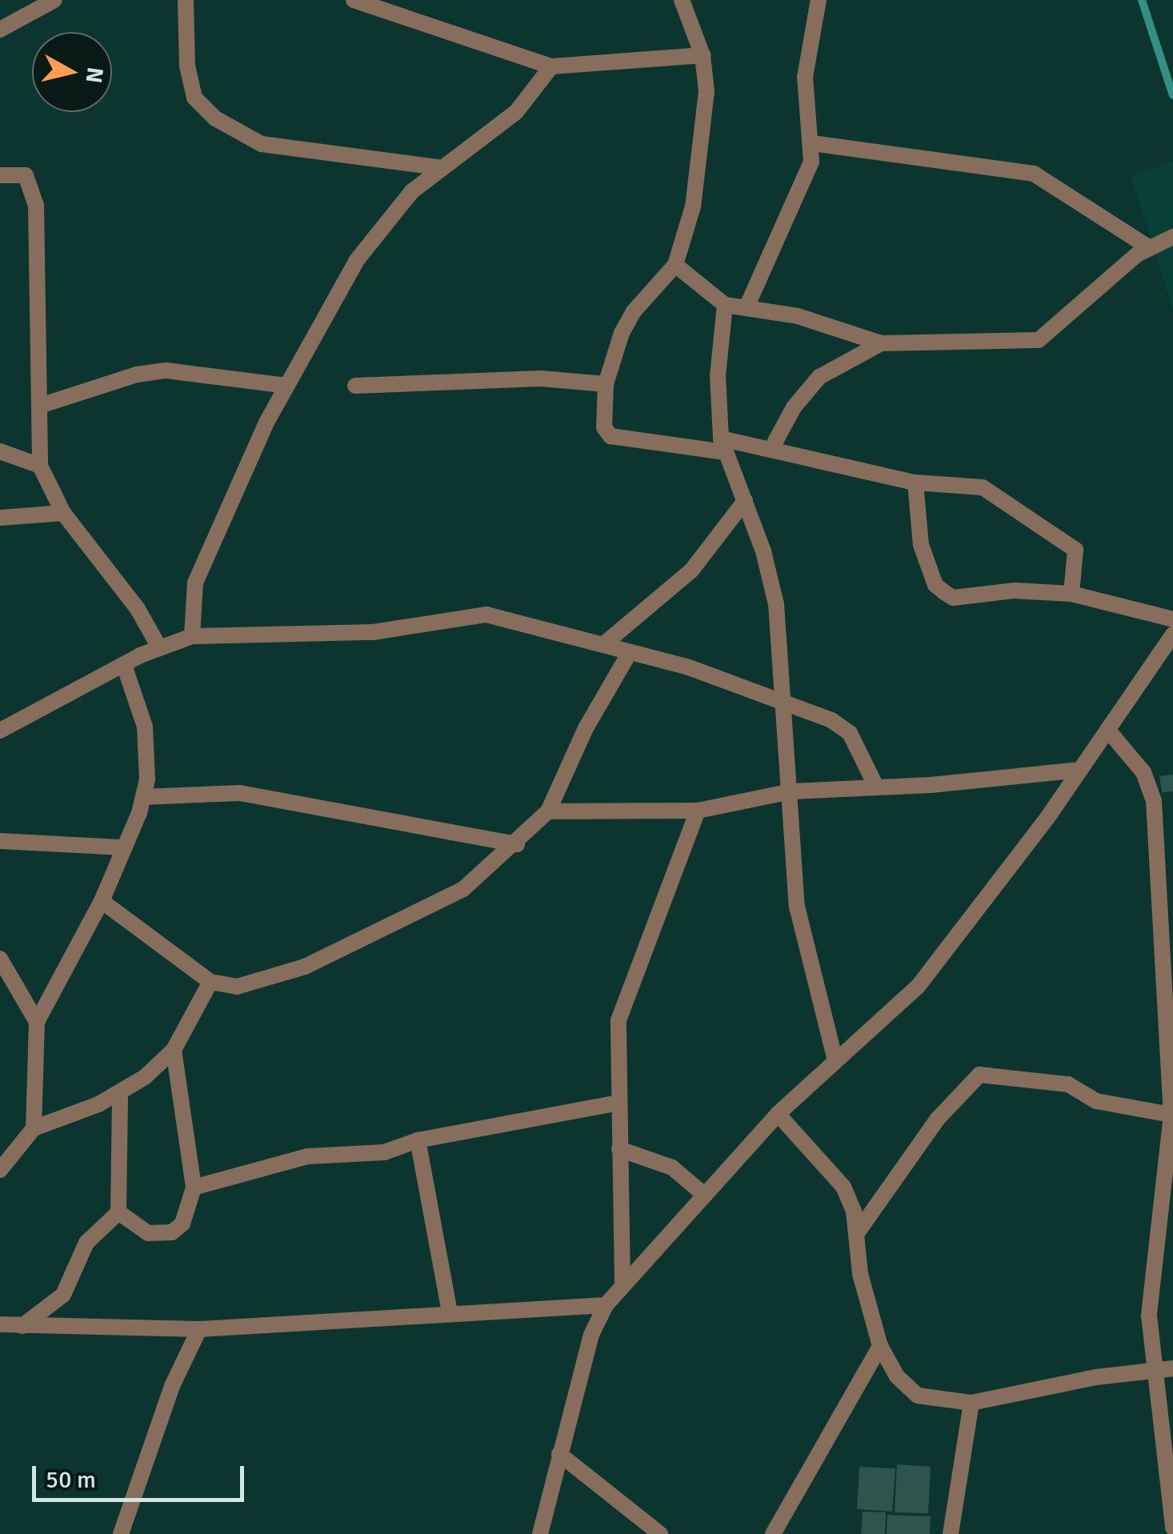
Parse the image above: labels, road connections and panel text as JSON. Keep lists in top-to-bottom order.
{
  "scale_bar": "50 m",
  "north": "right"
}
